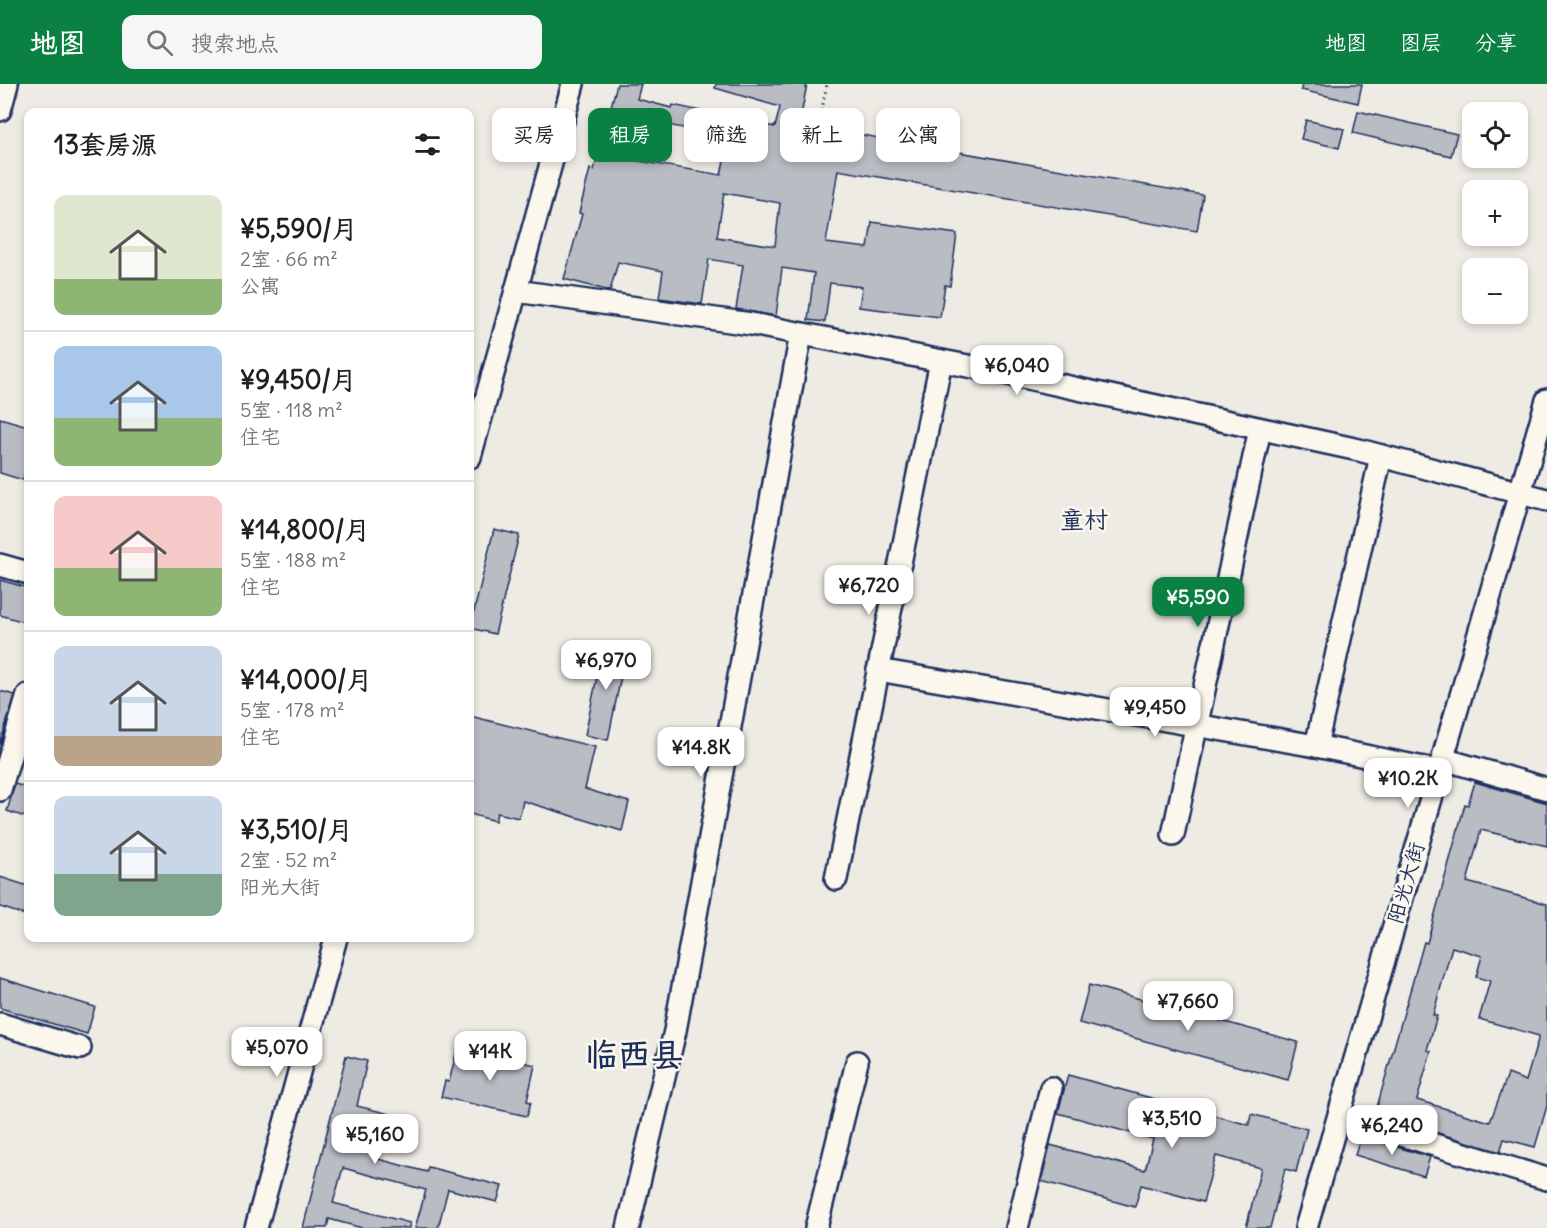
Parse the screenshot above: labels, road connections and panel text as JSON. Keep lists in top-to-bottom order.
{
  "streets": {
    "street": ["阳光大街"]
  },
  "districts": ["童村", "临西县"],
  "page": {
    "header": "地图",
    "search": "搜索地点",
    "nav": ["地图", "图层", "分享"],
    "map_buttons": ["+", "−"],
    "chip": [
      "买房",
      "租房",
      "筛选",
      "新上",
      "公寓"
    ],
    "heading": "13套房源",
    "list": [
      {
        "name": "¥5,590/月",
        "note": "2室 · 66 m² · 公寓"
      },
      {
        "name": "¥9,450/月",
        "note": "5室 · 118 m² · 住宅"
      },
      {
        "name": "¥14,800/月",
        "note": "5室 · 188 m² · 住宅"
      },
      {
        "name": "¥14,000/月",
        "note": "5室 · 178 m² · 住宅"
      },
      {
        "name": "¥3,510/月",
        "note": "2室 · 52 m² · 阳光大街"
      }
    ],
    "price": [
      "¥6,040",
      "¥6,720",
      "¥5,590",
      "¥6,970",
      "¥9,450",
      "¥14.8K",
      "¥10.2K",
      "¥7,660",
      "¥5,070",
      "¥14K",
      "¥3,510",
      "¥6,240",
      "¥5,160"
    ]
  }
}
